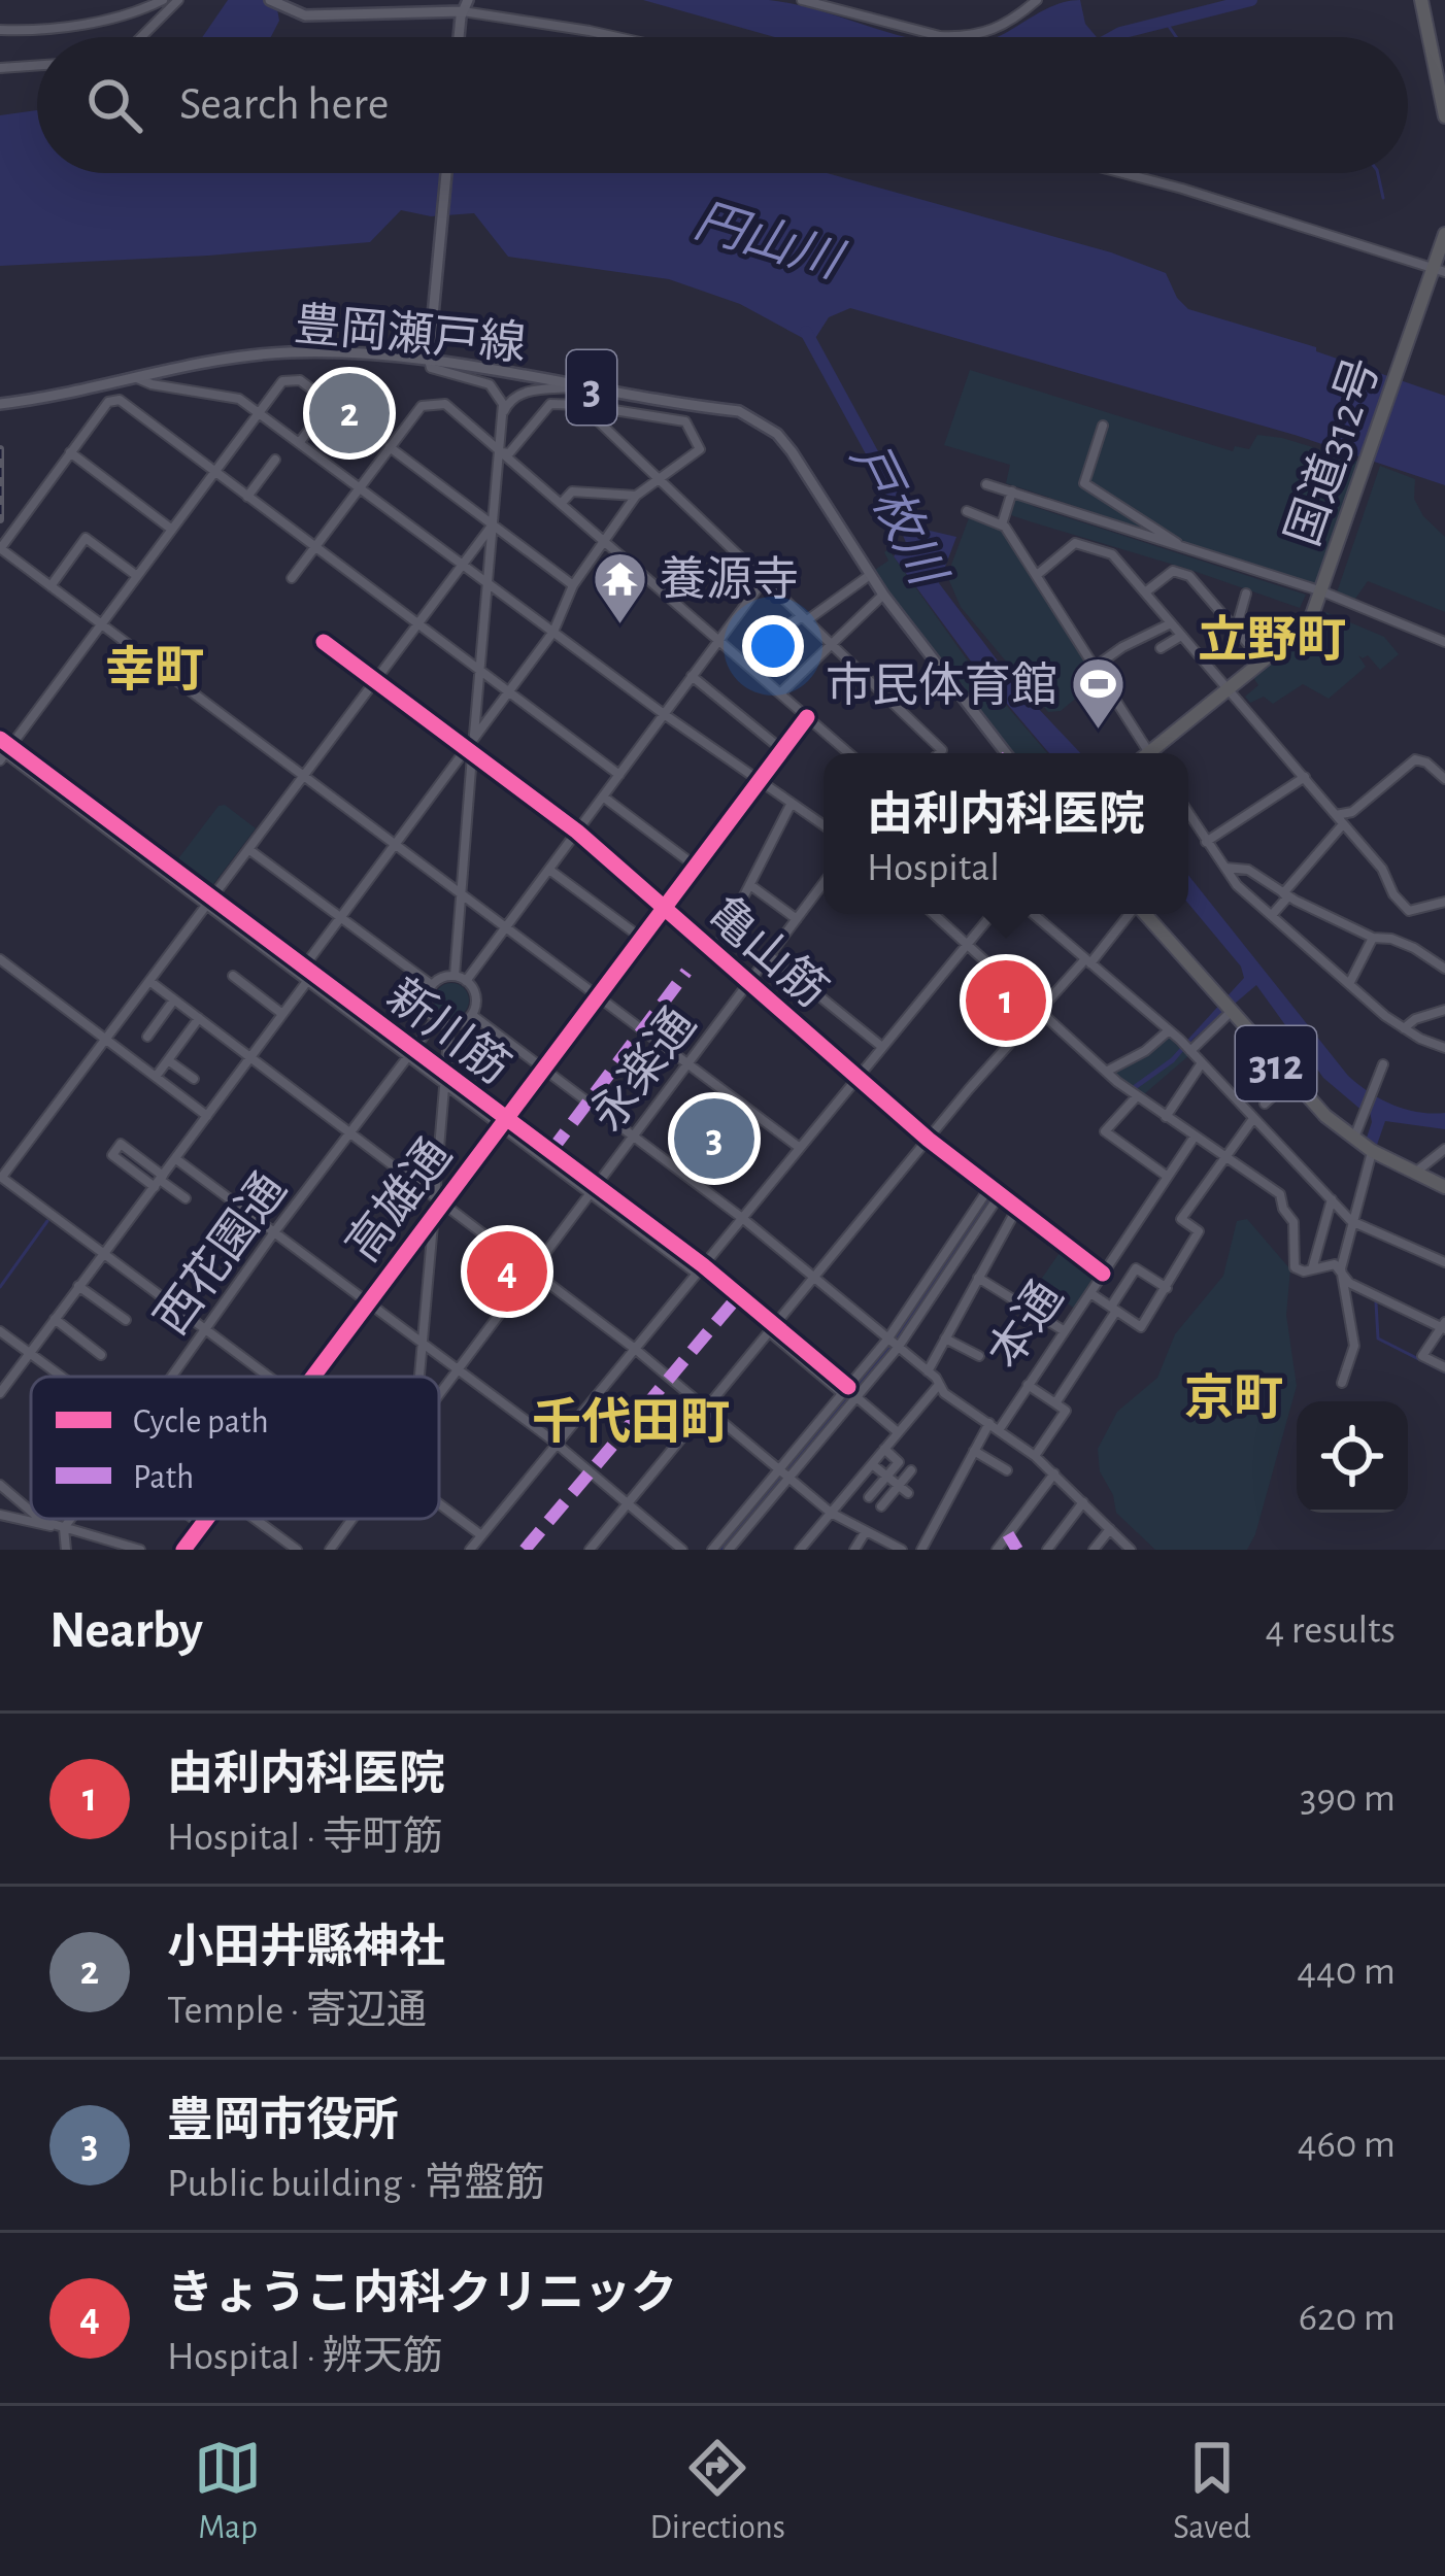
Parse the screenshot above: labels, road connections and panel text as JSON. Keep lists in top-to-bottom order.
{
  "streets": {
    "highway": ["国道312号", "312"],
    "main road": ["豊岡瀬戸線", "3"],
    "street": [
      "亀山筋",
      "新川筋",
      "永楽通",
      "高雄通",
      "西花園通",
      "本通"
    ]
  },
  "crossings": [
    ["亀山筋", "永楽通"],
    ["亀山筋", "高雄通"],
    ["亀山筋", "本通"],
    ["新川筋", "永楽通"],
    ["新川筋", "高雄通"],
    ["新川筋", "西花園通"]
  ],
  "districts": [
    "立野町",
    "幸町",
    "京町",
    "千代田町"
  ],
  "water": ["円山川", "戸枚川"],
  "places": {
    "temple": ["養源寺"],
    "sports": ["市民体育館"]
  },
  "legend": ["Cycle path", "Path"],
  "page": {
    "search": "Search here",
    "pins": [
      "2",
      "1",
      "3",
      "4"
    ],
    "popup": ["由利内科医院", "Hospital"],
    "heading": ["Nearby", "4 results"],
    "list": [
      {
        "mark": "1",
        "name": "由利内科医院",
        "note": "Hospital · 寺町筋",
        "value": "390 m"
      },
      {
        "mark": "2",
        "name": "小田井縣神社",
        "note": "Temple · 寄辺通",
        "value": "440 m"
      },
      {
        "mark": "3",
        "name": "豊岡市役所",
        "note": "Public building · 常盤筋",
        "value": "460 m"
      },
      {
        "mark": "4",
        "name": "きょうこ内科クリニック",
        "note": "Hospital · 辨天筋",
        "value": "620 m"
      }
    ],
    "nav": ["Map", "Directions", "Saved"]
  }
}
